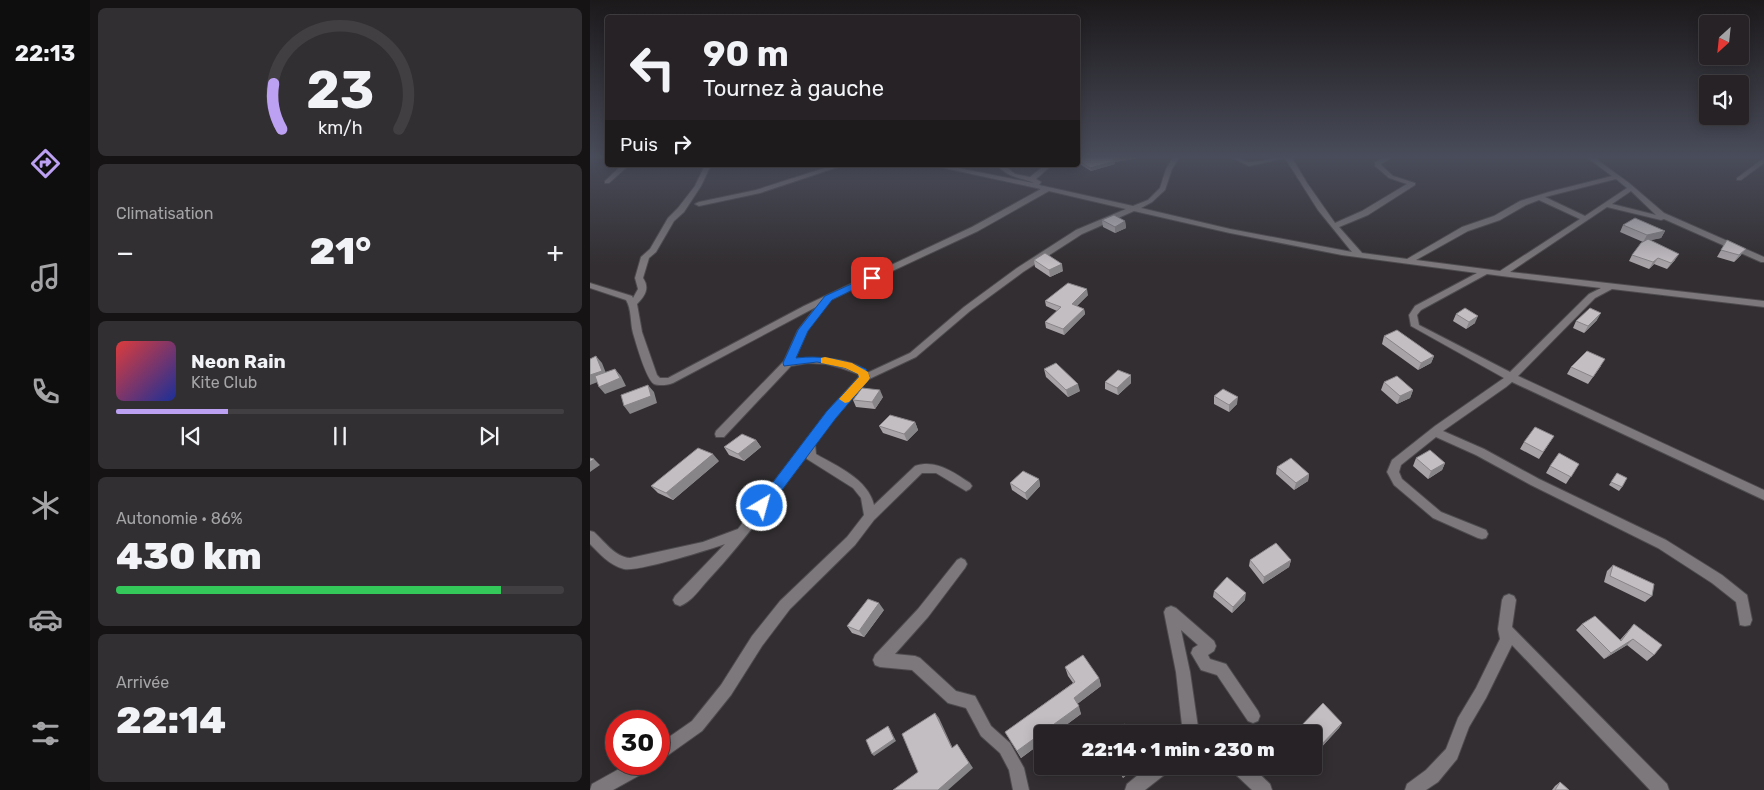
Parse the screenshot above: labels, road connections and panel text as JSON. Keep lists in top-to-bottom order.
{
  "north": "bottom left",
  "page": {
    "tabs": "22:13",
    "turn": ["90 m", "Tournez à gauche"],
    "then": "Puis",
    "tile": [
      "Climatisation",
      ["Autonomie · 86%", "430 km"],
      ["Arrivée", "22:14"]
    ],
    "heat": ["−", "21°", "+"],
    "song": ["Neon Rain", "Kite Club"],
    "limit": "30",
    "trip": "22:14 · 1 min · 230 m",
    "gauge": ["23", "km/h"]
  }
}
